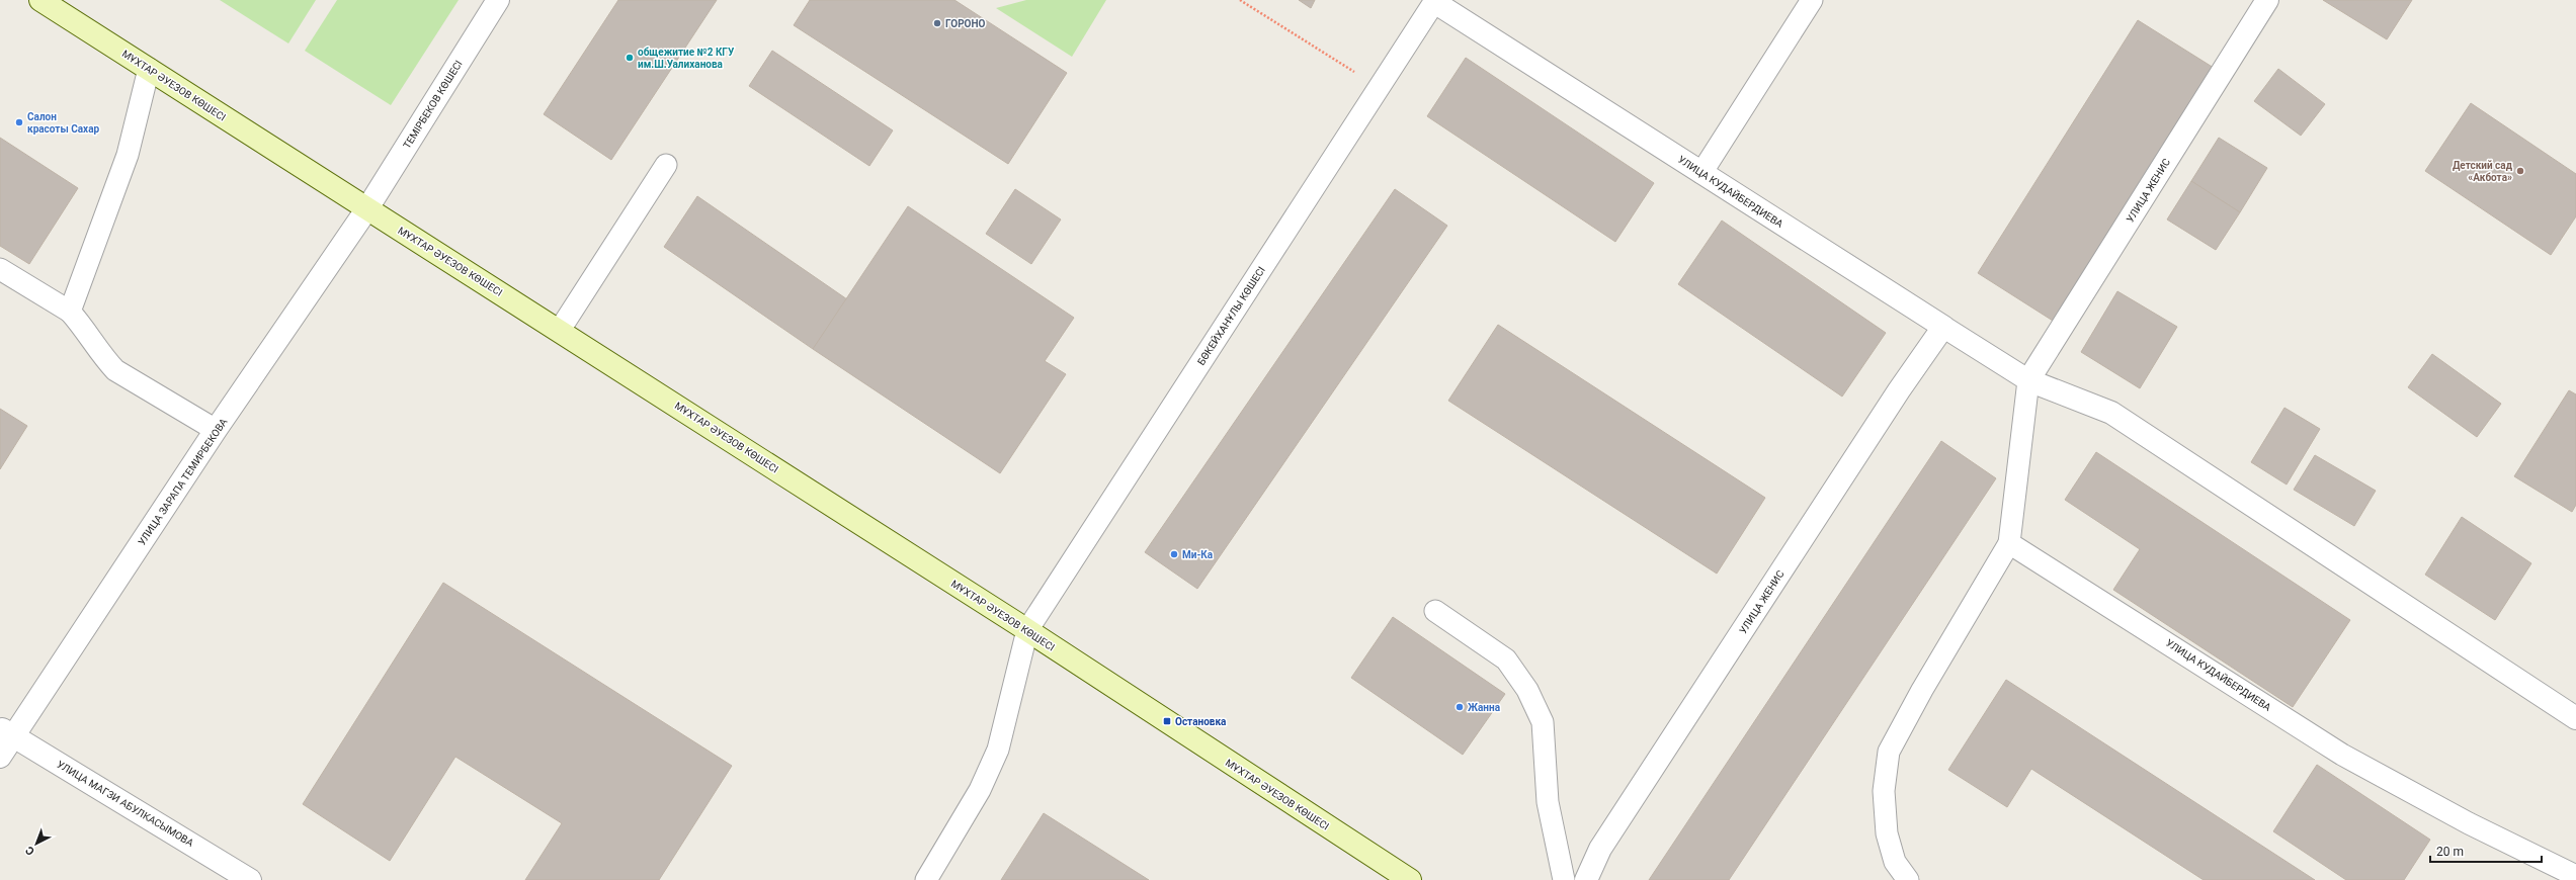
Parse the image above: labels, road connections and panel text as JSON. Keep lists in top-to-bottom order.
{
  "streets": {
    "main road": ["МҰХТАР ӘУЕЗОВ КӨШЕСІ"],
    "street": [
      "ТЕМІРБЕКОВ КӨШЕСІ",
      "УЛИЦА ЖЕНИС",
      "УЛИЦА КУДАЙБЕРДИЕВА",
      "УЛИЦА ЗАРАПА ТЕМИРБЕКОВА",
      "УЛИЦА МАГЗИ АБУЛКАСЫМОВА"
    ],
    "lane": ["БӨКЕЙХАНҰЛЫ КӨШЕСІ"]
  },
  "crossings": [
    ["МҰХТАР ӘУЕЗОВ КӨШЕСІ", "ТЕМІРБЕКОВ КӨШЕСІ"],
    ["МҰХТАР ӘУЕЗОВ КӨШЕСІ", "БӨКЕЙХАНҰЛЫ КӨШЕСІ"],
    ["МҰХТАР ӘУЕЗОВ КӨШЕСІ", "УЛИЦА ЗАРАПА ТЕМИРБЕКОВА"],
    ["ТЕМІРБЕКОВ КӨШЕСІ", "УЛИЦА ЗАРАПА ТЕМИРБЕКОВА"],
    ["УЛИЦА ЖЕНИС", "УЛИЦА КУДАЙБЕРДИЕВА"],
    ["УЛИЦА КУДАЙБЕРДИЕВА", "БӨКЕЙХАНҰЛЫ КӨШЕСІ"],
    ["УЛИЦА ЗАРАПА ТЕМИРБЕКОВА", "УЛИЦА МАГЗИ АБУЛКАСЫМОВА"]
  ],
  "places": {
    "other": [
      "ГОРОНО",
      "общежитие №2 КГУ им.Ш.Уалиханова",
      "Салон красоты Сахар",
      "Детский сад «Акбота»",
      "Ми-Ка",
      "Жанна"
    ],
    "transit": ["Остановка"]
  },
  "scale_bar": "20 m",
  "north": "bottom left"
}
